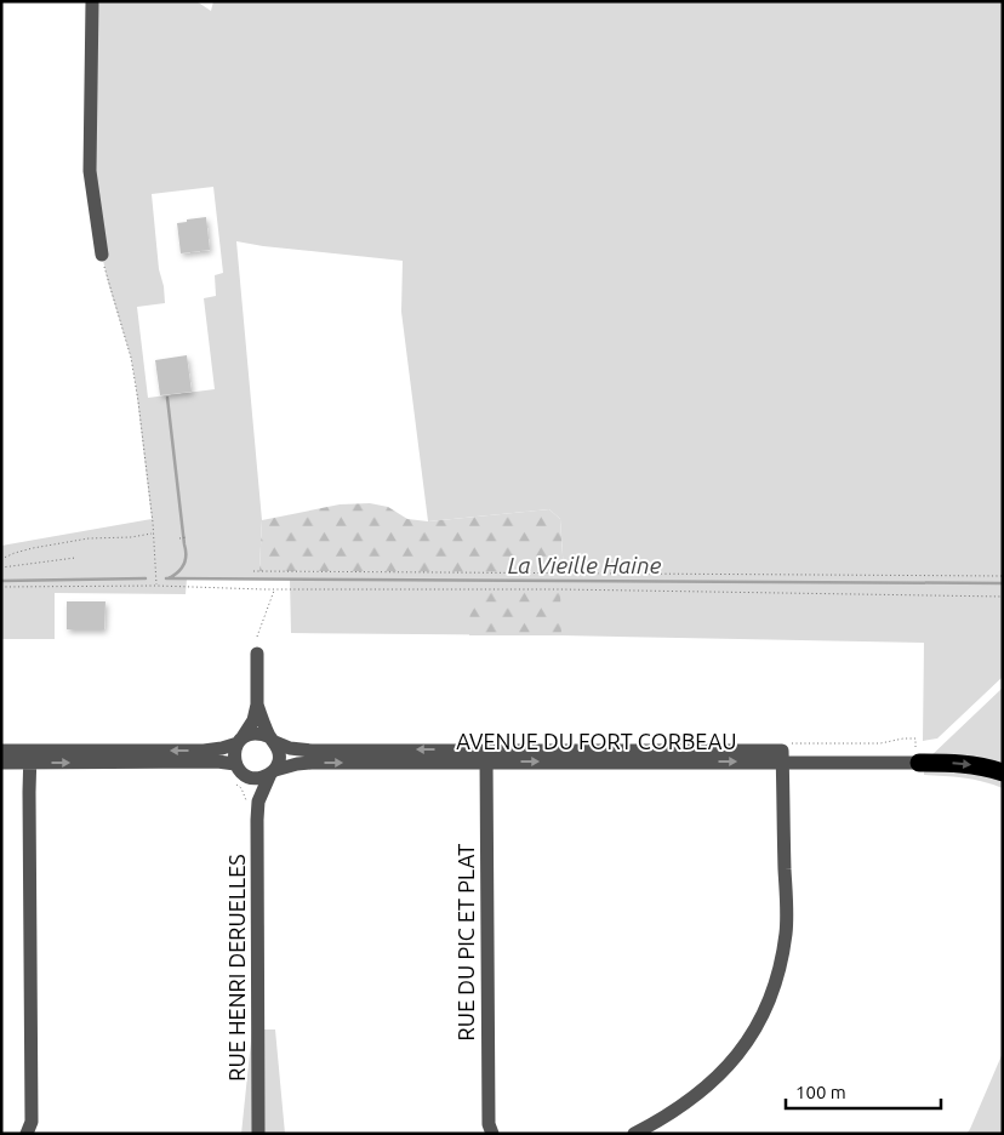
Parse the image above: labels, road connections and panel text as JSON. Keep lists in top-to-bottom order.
{
  "streets": {
    "street": ["AVENUE DU FORT CORBEAU", "RUE DU PIC ET PLAT", "RUE HENRI DERUELLES"]
  },
  "crossings": [
    ["AVENUE DU FORT CORBEAU", "RUE DU PIC ET PLAT"],
    ["AVENUE DU FORT CORBEAU", "RUE HENRI DERUELLES"]
  ],
  "water": ["La Vieille Haine"],
  "scale_bar": "100 m"
}
